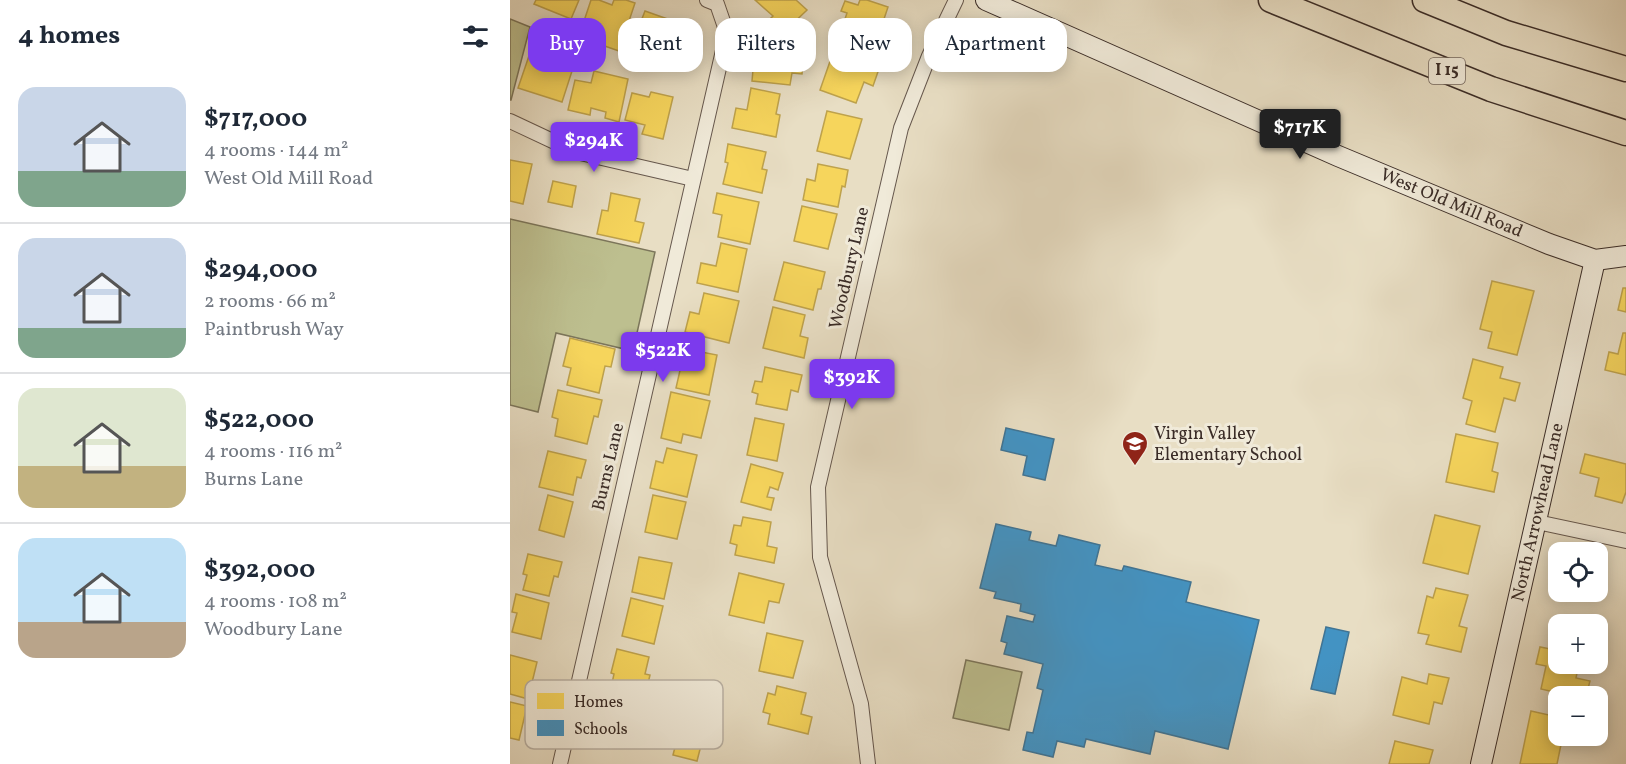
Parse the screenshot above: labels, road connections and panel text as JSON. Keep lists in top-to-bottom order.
{
  "streets": {
    "highway": ["I 15"],
    "street": [
      "West Old Mill Road",
      "Woodbury Lane",
      "Burns Lane",
      "North Arrowhead Lane"
    ]
  },
  "crossings": [
    ["West Old Mill Road", "North Arrowhead Lane"]
  ],
  "places": {
    "school or university": ["Virgin Valley Elementary School"]
  },
  "legend": ["Homes", "Schools"],
  "page": {
    "heading": "4 homes",
    "chip": [
      "Buy",
      "Rent",
      "Filters",
      "New",
      "Apartment"
    ],
    "list": [
      {
        "name": "$717,000",
        "note": "4 rooms · 144 m² · West Old Mill Road"
      },
      {
        "name": "$294,000",
        "note": "2 rooms · 66 m² · Paintbrush Way"
      },
      {
        "name": "$522,000",
        "note": "4 rooms · 116 m² · Burns Lane"
      },
      {
        "name": "$392,000",
        "note": "4 rooms · 108 m² · Woodbury Lane"
      }
    ],
    "price": [
      "$717K",
      "$294K",
      "$522K",
      "$392K"
    ],
    "map_buttons": ["+", "−"]
  }
}
